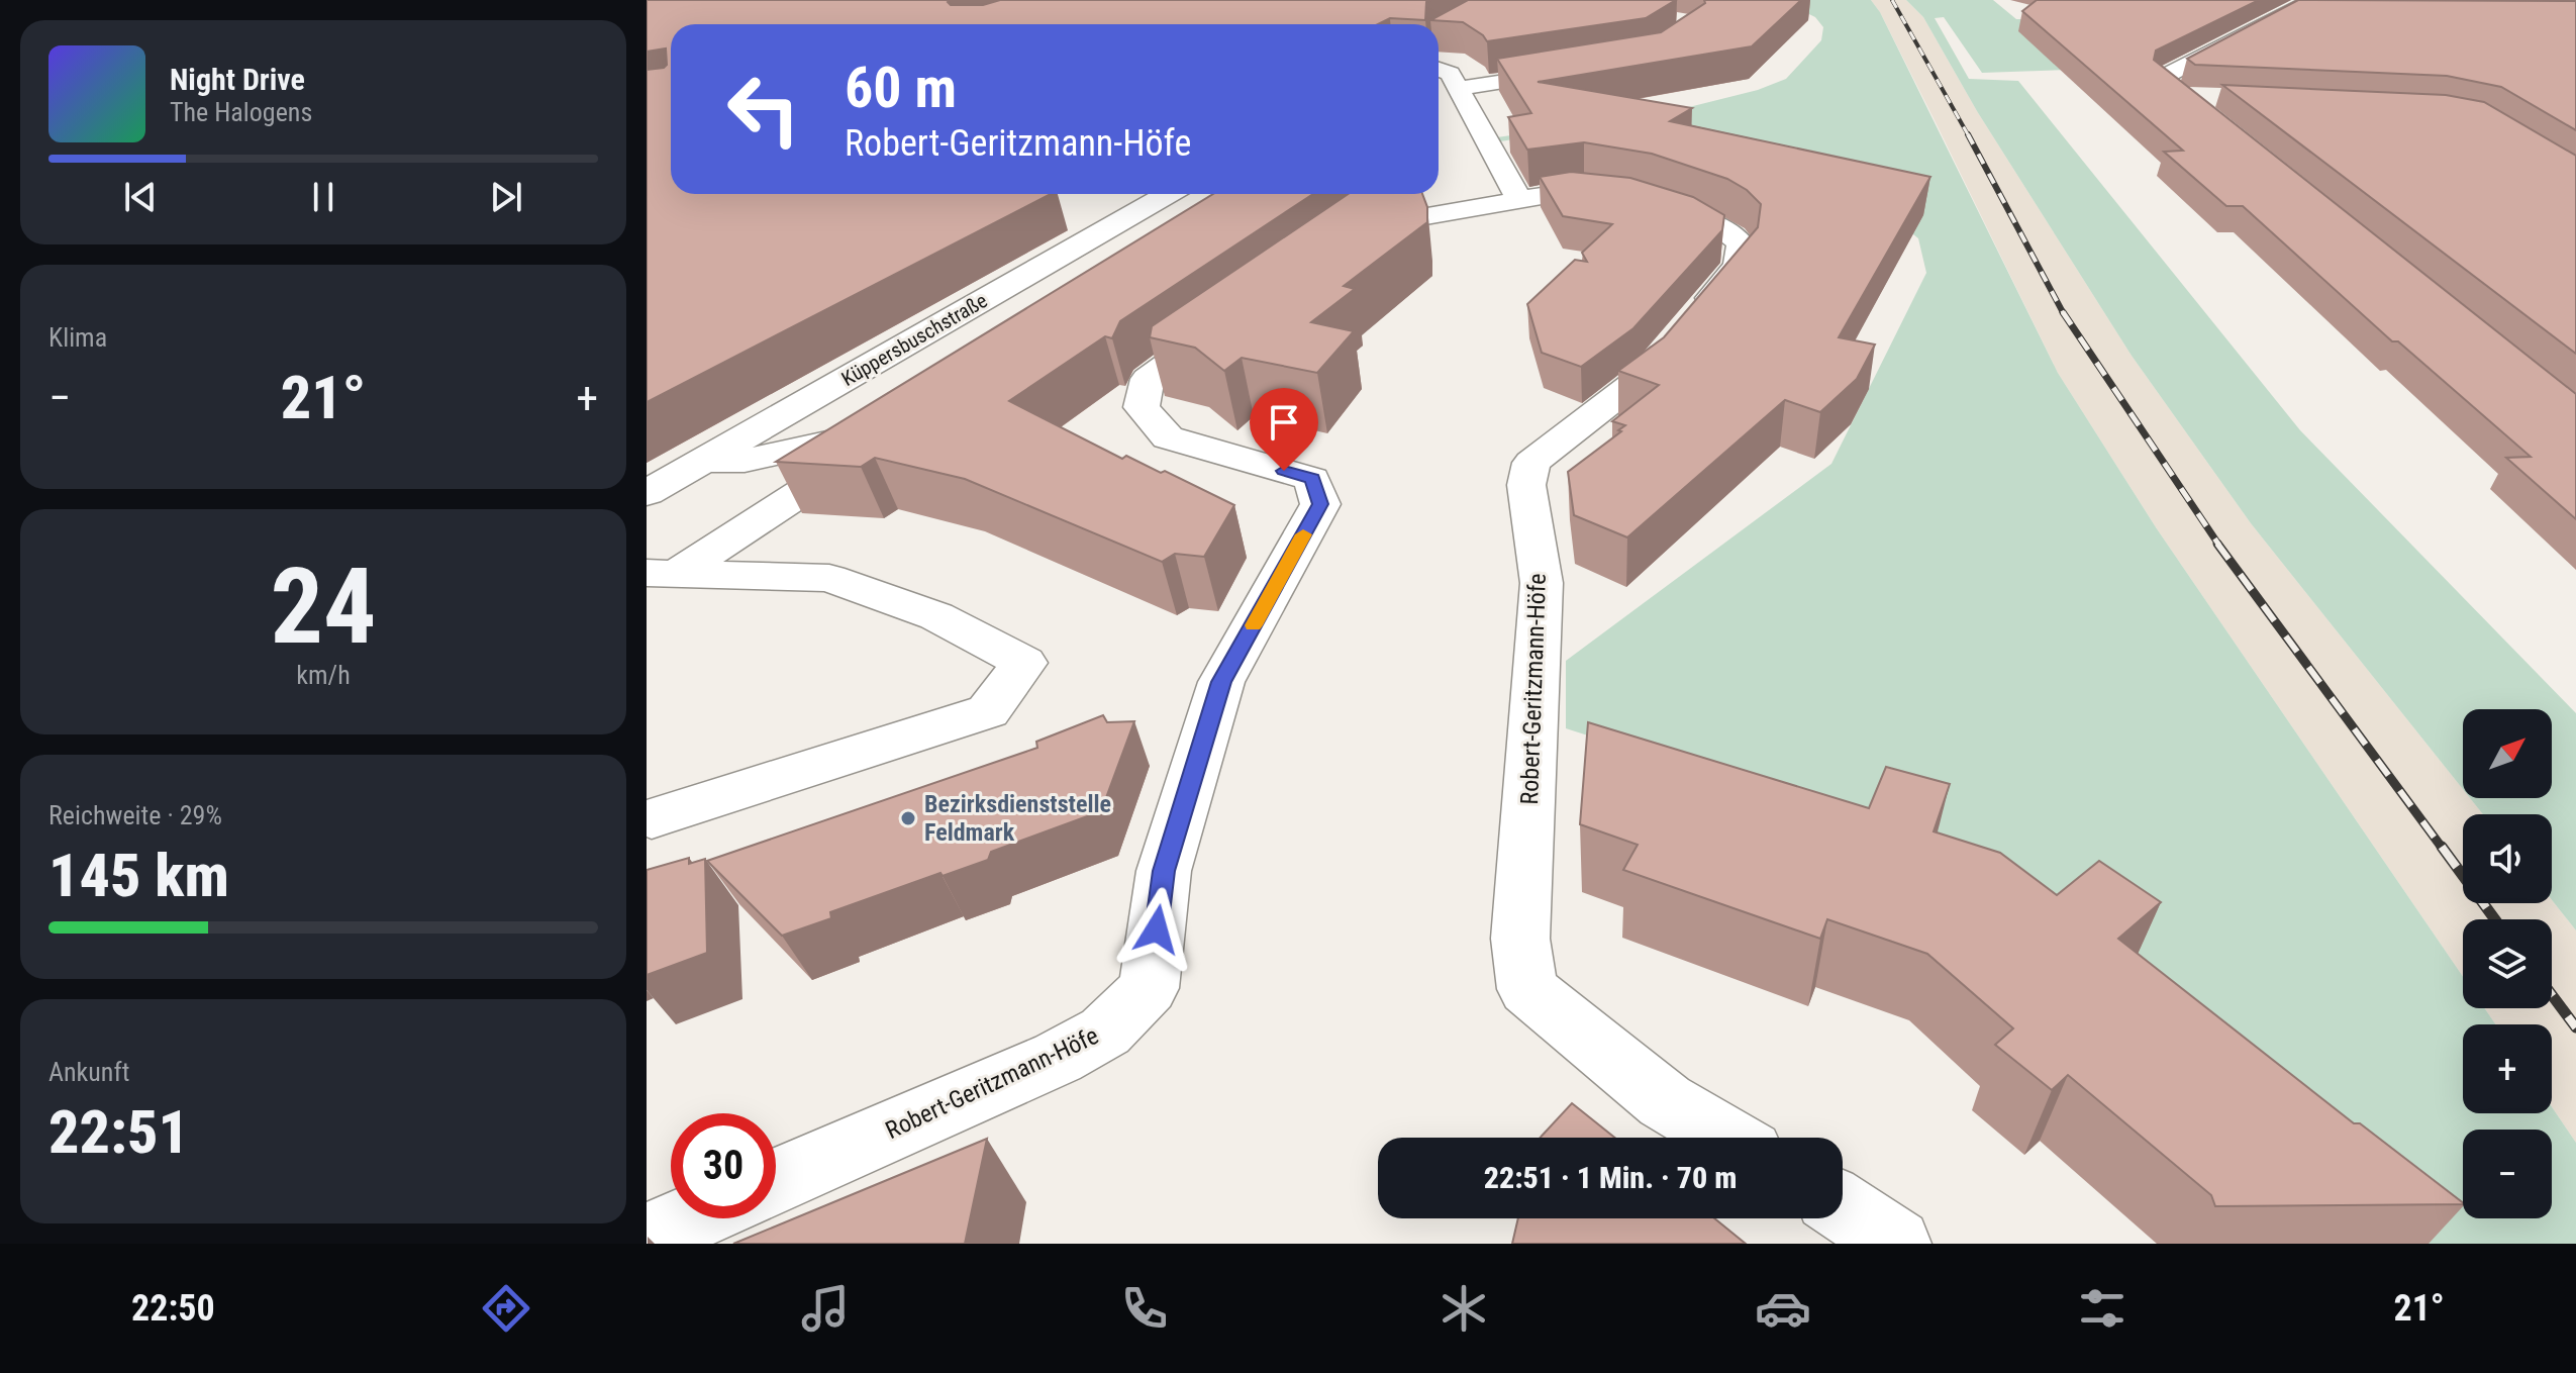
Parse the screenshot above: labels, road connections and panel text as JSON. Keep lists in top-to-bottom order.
{
  "streets": {
    "street": ["Küppersbuschstraße", "Robert-Geritzmann-Höfe"]
  },
  "places": ["Bezirksdienststelle Feldmark"],
  "north": "top right",
  "page": {
    "turn": ["60 m", "Robert-Geritzmann-Höfe"],
    "song": ["Night Drive", "The Halogens"],
    "tile": [
      "Klima",
      ["24", "km/h"],
      ["Reichweite · 29%", "145 km"],
      ["Ankunft", "22:51"]
    ],
    "heat": ["−", "21°", "+"],
    "map_buttons": ["+", "−"],
    "limit": "30",
    "trip": "22:51 · 1 Min. · 70 m",
    "tabs": ["22:50", "21°"]
  }
}
